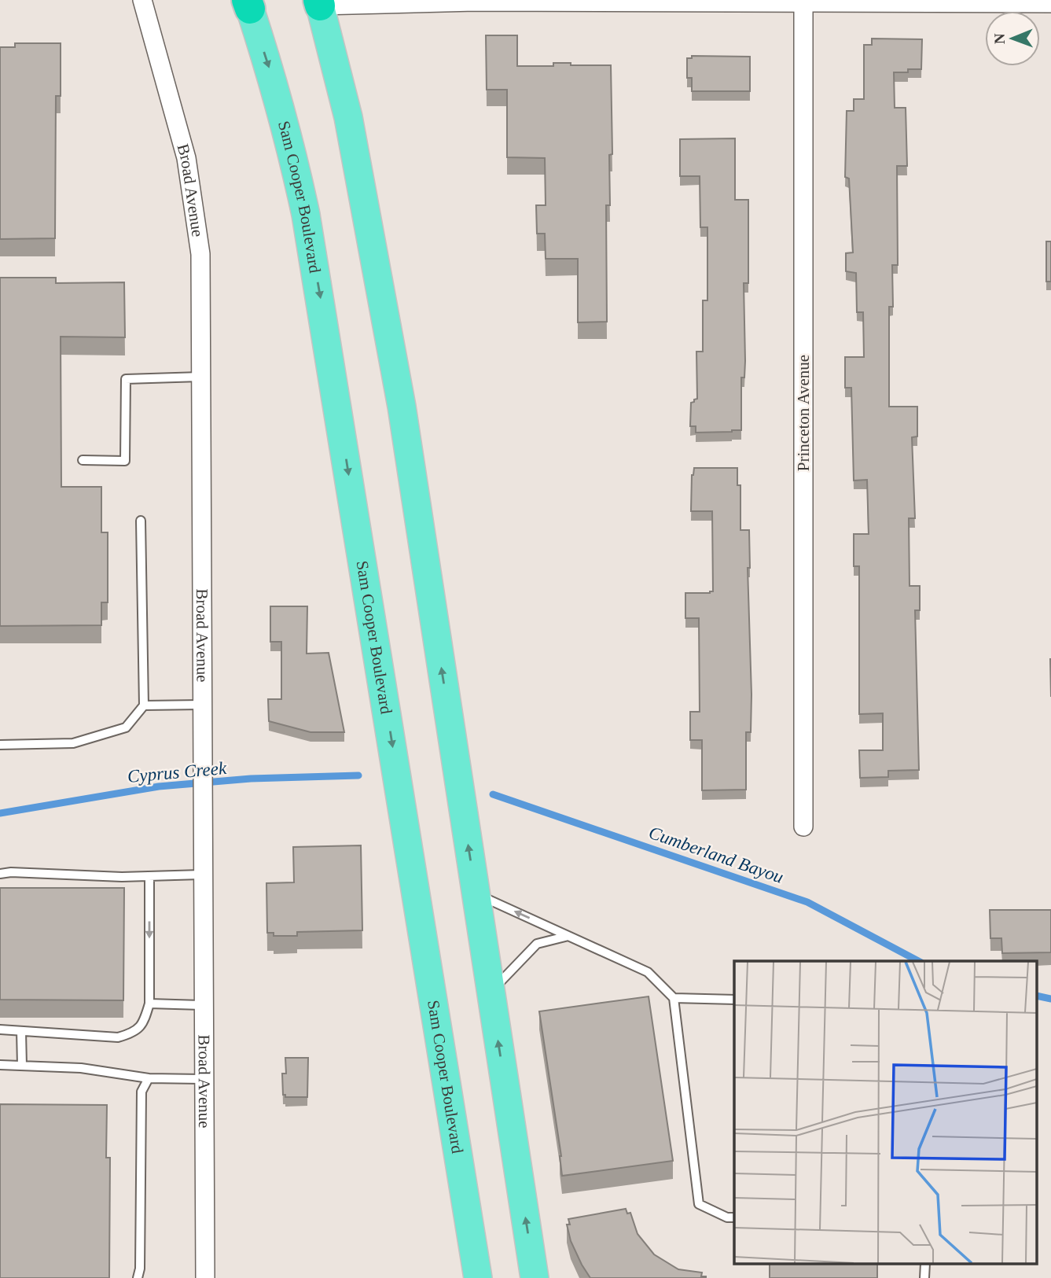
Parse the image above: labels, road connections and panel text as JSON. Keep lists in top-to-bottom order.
{
  "streets": {
    "main road": ["Sam Cooper Boulevard"],
    "street": ["Broad Avenue", "Princeton Avenue"]
  },
  "water": ["Cyprus Creek", "Cumberland Bayou"],
  "north": "left"
}
